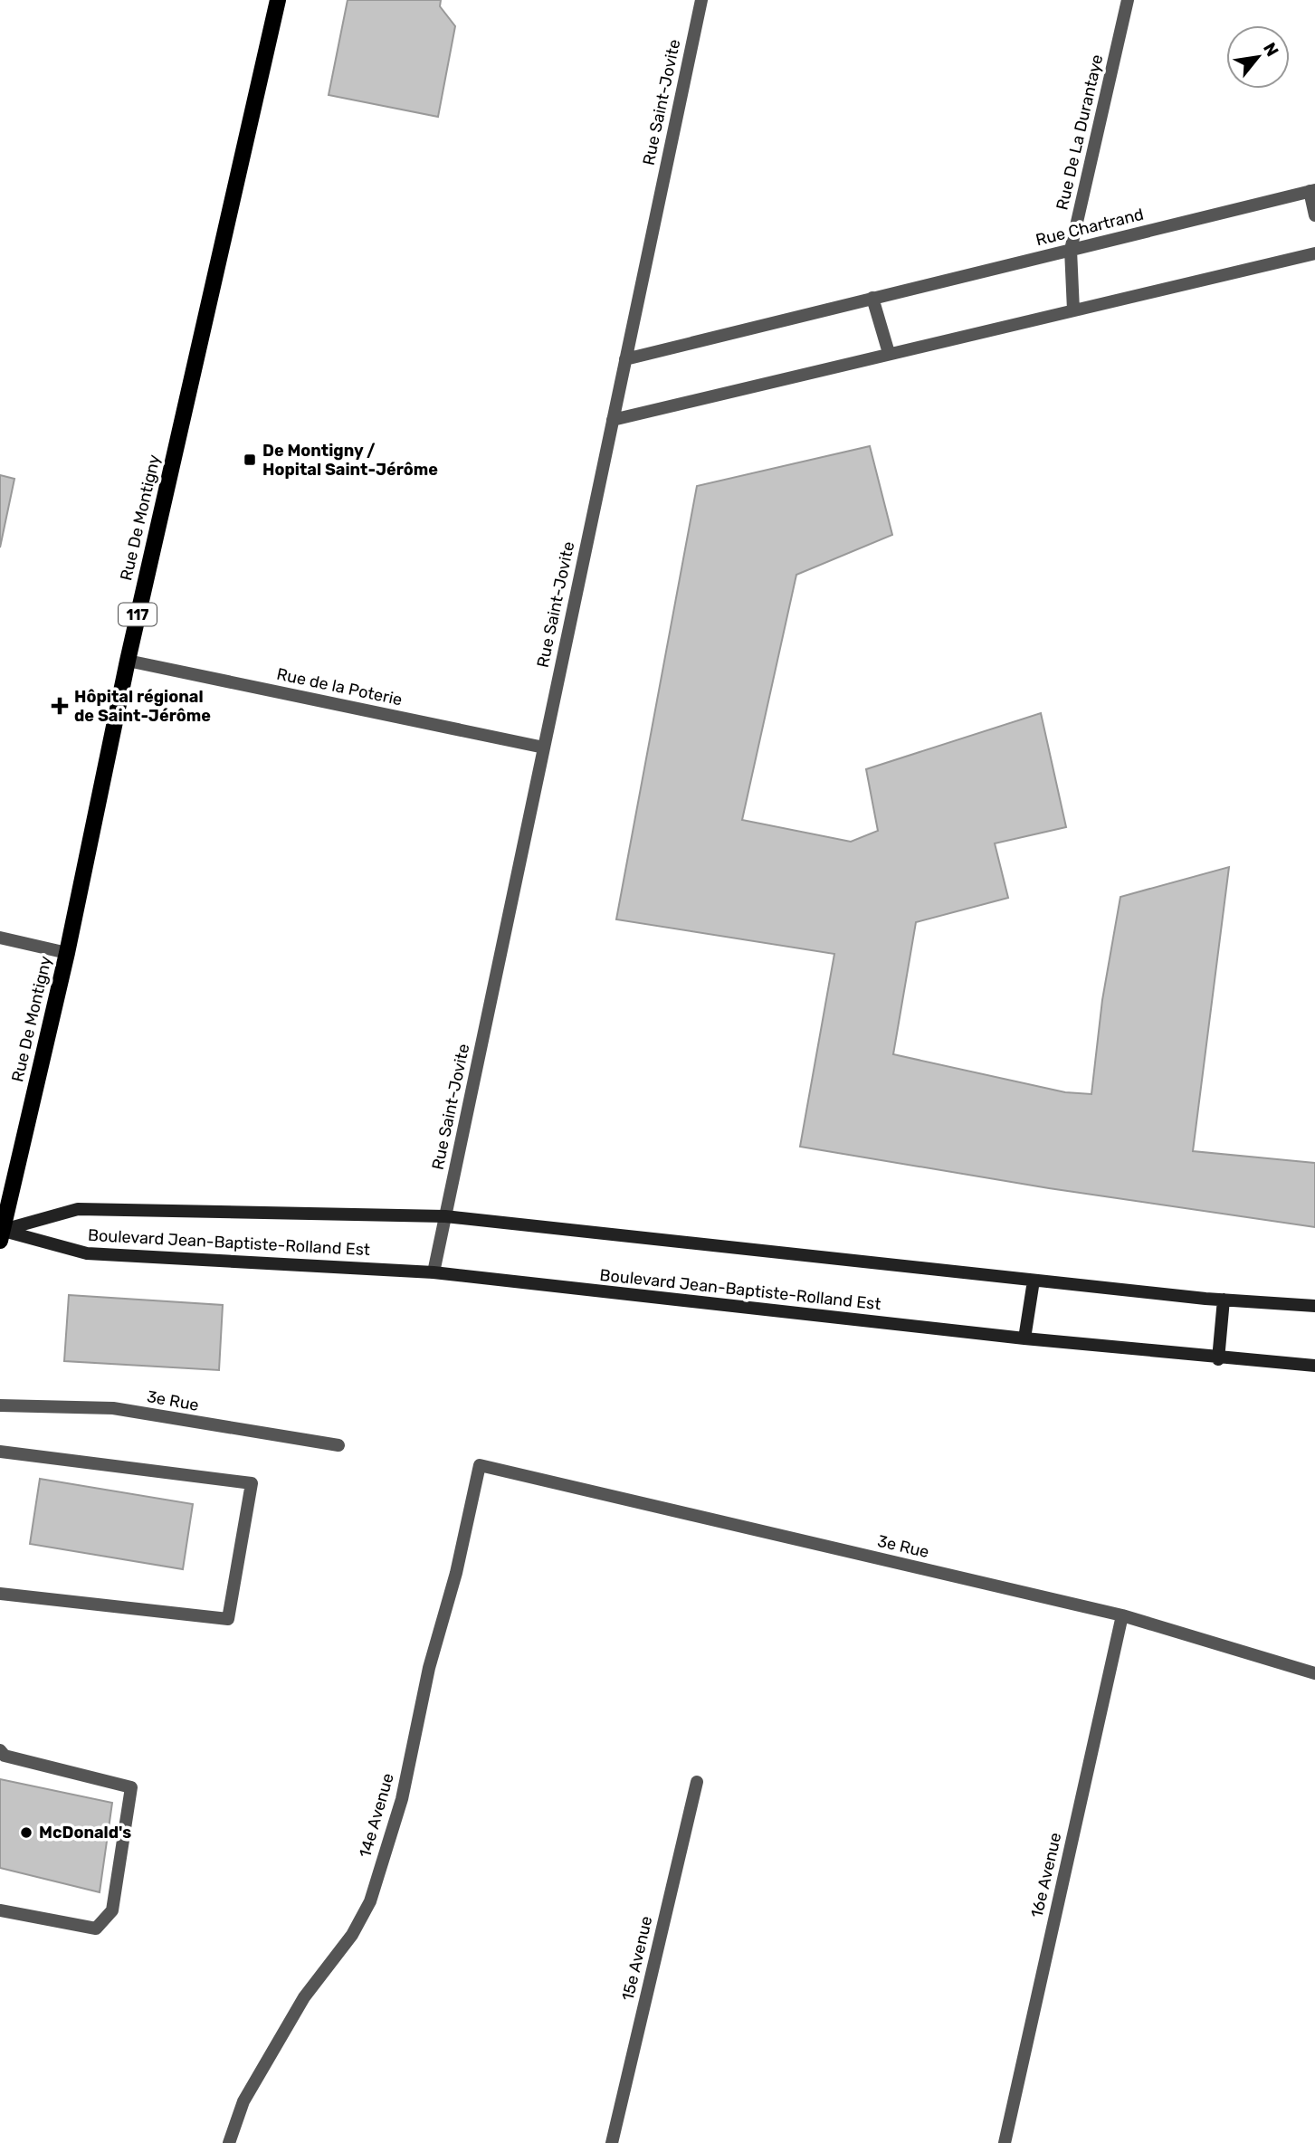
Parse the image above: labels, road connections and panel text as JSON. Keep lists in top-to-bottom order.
{
  "streets": {
    "main road": ["Rue De Montigny", "117"],
    "street": [
      "Rue Saint-Jovite",
      "Rue De La Durantaye",
      "Rue Chartrand",
      "Rue de la Poterie",
      "Boulevard Jean-Baptiste-Rolland Est",
      "3e Rue",
      "14e Avenue",
      "16e Avenue",
      "15e Avenue"
    ]
  },
  "crossings": [
    ["Rue Saint-Jovite", "Rue Chartrand"],
    ["Rue Saint-Jovite", "Rue de la Poterie"],
    ["Rue Saint-Jovite", "Boulevard Jean-Baptiste-Rolland Est"],
    ["Rue De La Durantaye", "Rue Chartrand"],
    ["Rue De Montigny", "Rue de la Poterie"],
    ["Rue De Montigny", "Boulevard Jean-Baptiste-Rolland Est"],
    ["3e Rue", "14e Avenue"],
    ["3e Rue", "16e Avenue"]
  ],
  "places": {
    "transit": ["De Montigny / Hopital Saint-Jérôme"],
    "health": ["Hôpital régional de Saint-Jérôme"],
    "other": ["McDonald's"]
  },
  "north": "top right"
}
